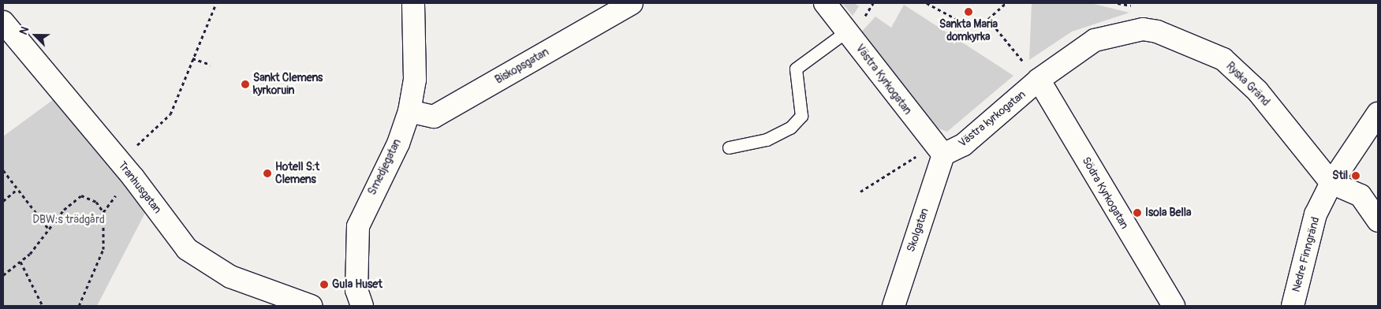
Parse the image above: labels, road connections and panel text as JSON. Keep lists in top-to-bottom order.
{
  "streets": {
    "street": [
      "Biskopsgatan",
      "Västra Kyrkogatan",
      "Ryska Gränd",
      "Västra kyrkogatan",
      "Smedjegatan",
      "Tranhusgatan",
      "Södra Kyrkogatan",
      "Skolgatan",
      "Nedre Finngränd"
    ]
  },
  "crossings": [
    ["Biskopsgatan", "Smedjegatan"],
    ["Västra Kyrkogatan", "Västra kyrkogatan"],
    ["Västra Kyrkogatan", "Skolgatan"],
    ["Ryska Gränd", "Västra kyrkogatan"],
    ["Ryska Gränd", "Södra Kyrkogatan"],
    ["Ryska Gränd", "Nedre Finngränd"],
    ["Västra kyrkogatan", "Södra Kyrkogatan"],
    ["Västra kyrkogatan", "Skolgatan"]
  ],
  "parks": ["DBW:s trädgård"],
  "places": [
    "Sankta Maria domkyrka",
    "Sankt Clemens kyrkoruin",
    "Hotell S:t Clemens",
    "Stil",
    "Isola Bella",
    "Gula Huset"
  ],
  "north": "top left"
}
